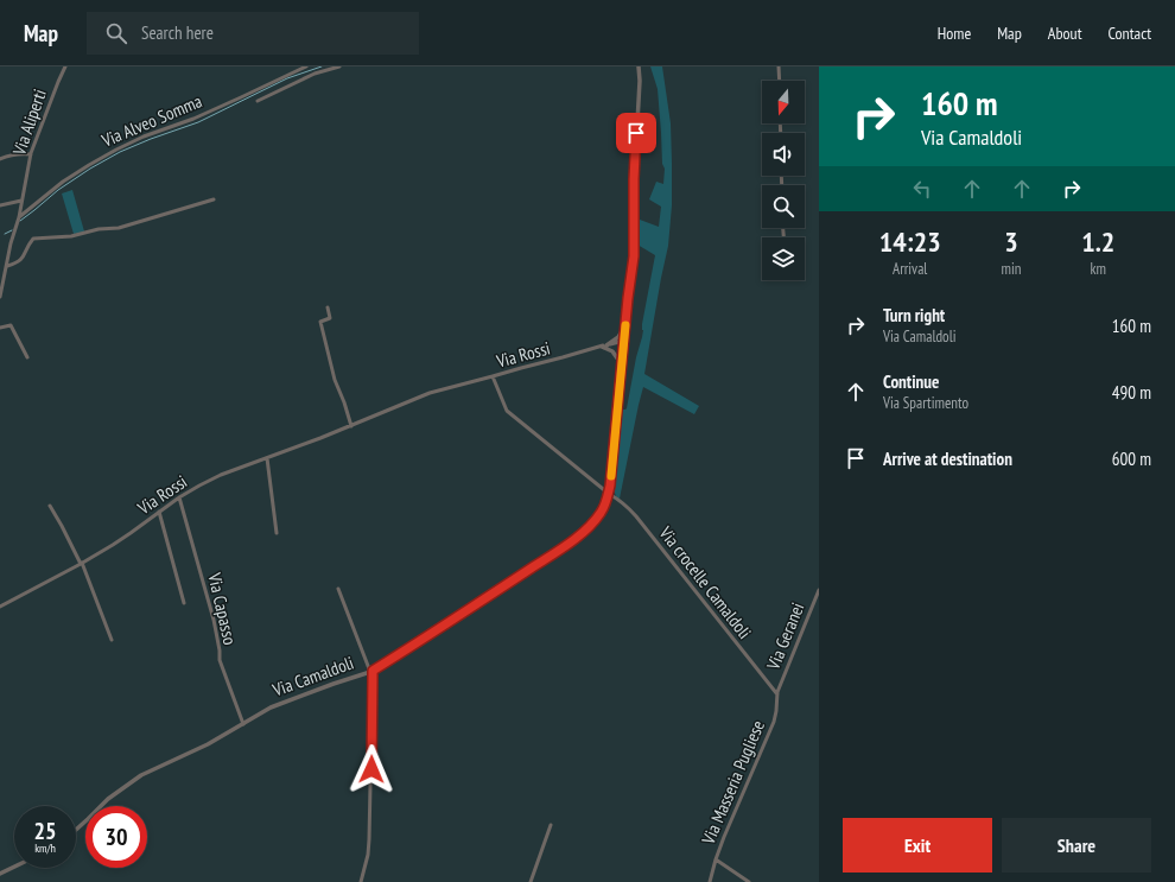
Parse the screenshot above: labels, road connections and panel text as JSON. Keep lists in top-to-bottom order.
{
  "streets": {
    "street": [
      "Via Alveo Somma",
      "Via Aliperti",
      "Via Rossi",
      "Via crocelle Camaldoli",
      "Via Capasso",
      "Via Geranei",
      "Via Camaldoli",
      "Via Masseria Pugliese"
    ]
  },
  "crossings": [
    ["Via Alveo Somma", "Via Aliperti"],
    ["Via Rossi", "Via crocelle Camaldoli"],
    ["Via Rossi", "Via Capasso"],
    ["Via crocelle Camaldoli", "Via Geranei"],
    ["Via crocelle Camaldoli", "Via Camaldoli"],
    ["Via crocelle Camaldoli", "Via Masseria Pugliese"],
    ["Via Capasso", "Via Camaldoli"],
    ["Via Geranei", "Via Masseria Pugliese"]
  ],
  "north": "bottom",
  "page": {
    "header": "Map",
    "search": "Search here",
    "nav": [
      "Home",
      "Map",
      "About",
      "Contact"
    ],
    "turn": ["160 m", "Via Camaldoli"],
    "eta": [
      "14:23",
      "Arrival",
      "3",
      "min",
      "1.2",
      "km"
    ],
    "list": [
      {
        "name": "Turn right",
        "note": "Via Camaldoli",
        "value": "160 m"
      },
      {
        "name": "Continue",
        "note": "Via Spartimento",
        "value": "490 m"
      },
      {
        "name": "Arrive at destination",
        "value": "600 m"
      }
    ],
    "speed": "25 km/h",
    "limit": "30",
    "buttons": ["Exit", "Share"]
  }
}
